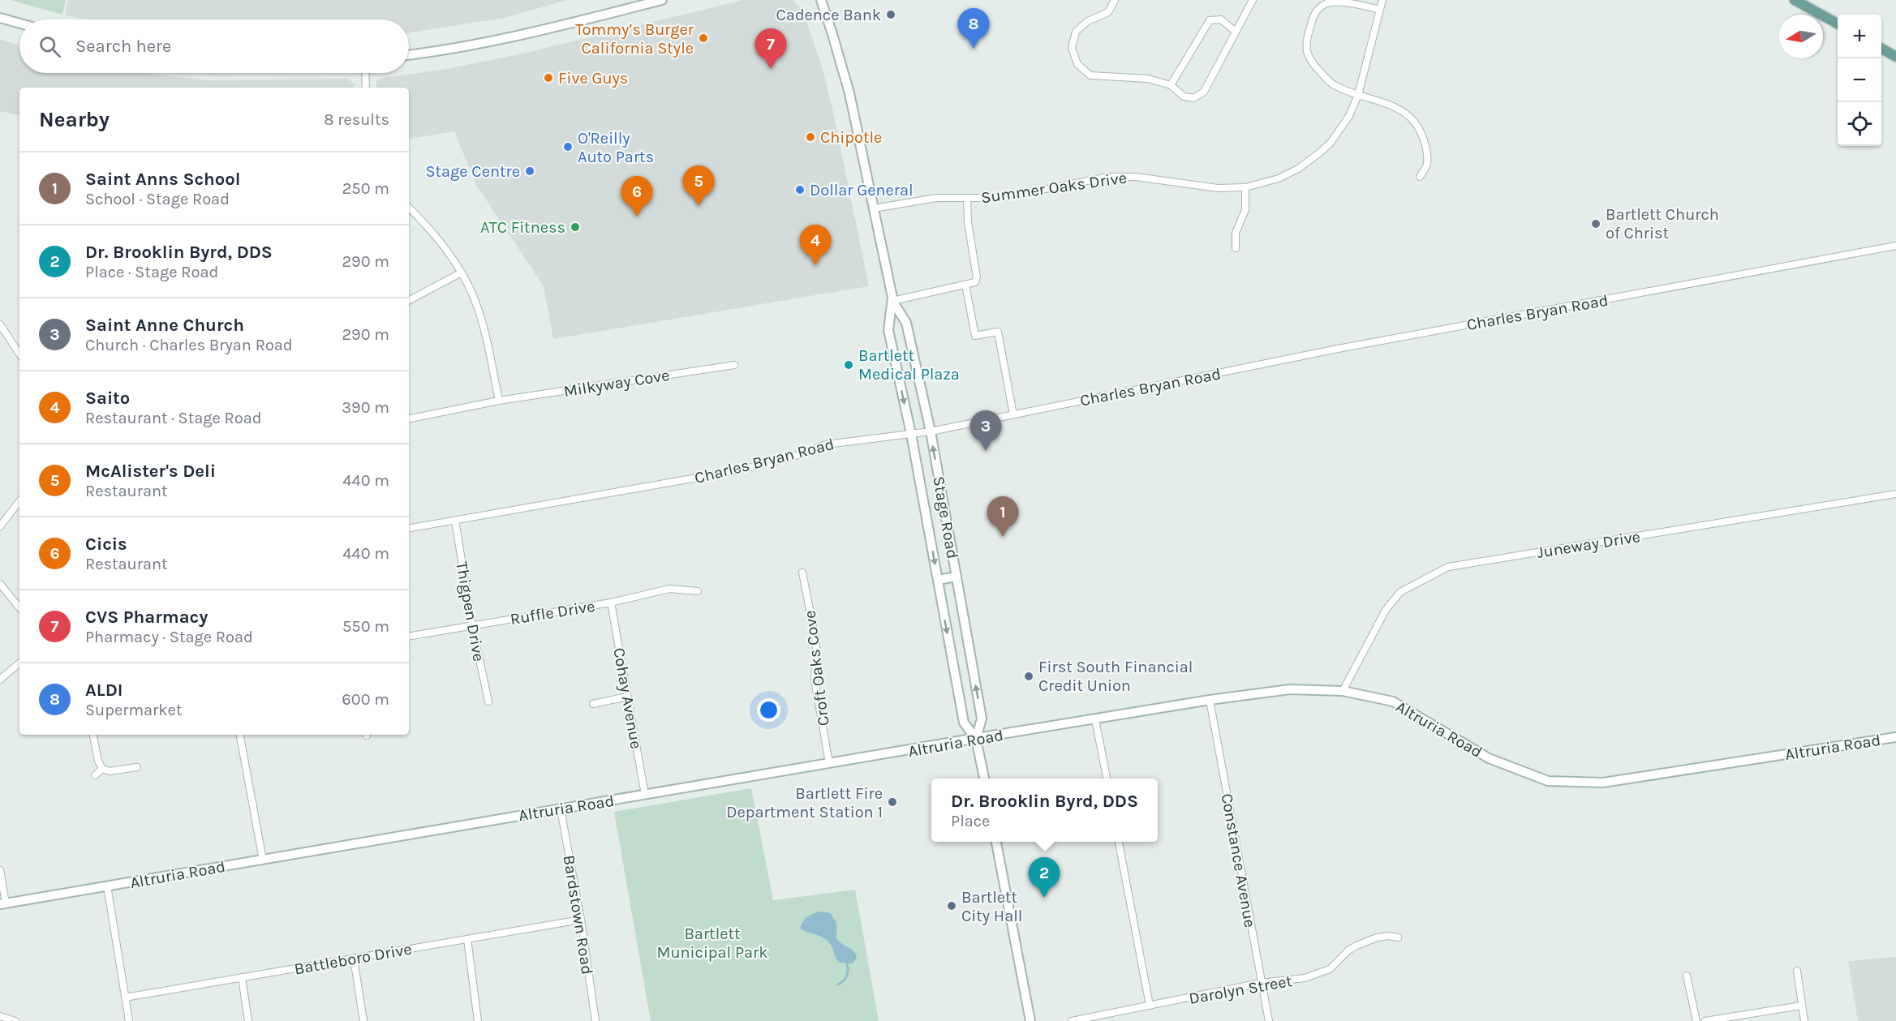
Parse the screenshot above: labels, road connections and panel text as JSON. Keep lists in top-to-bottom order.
{
  "streets": {
    "street": [
      "Summer Oaks Drive",
      "Charles Bryan Road",
      "Milkyway Cove",
      "Stage Road",
      "Juneway Drive",
      "Thigpen Drive",
      "Ruffle Drive",
      "Croft Oaks Cove",
      "Cohay Avenue",
      "Altruria Road",
      "Constance Avenue",
      "Bardstown Road",
      "Battleboro Drive",
      "Darolyn Street"
    ]
  },
  "crossings": [
    ["Summer Oaks Drive", "Stage Road"],
    ["Charles Bryan Road", "Stage Road"],
    ["Charles Bryan Road", "Thigpen Drive"],
    ["Stage Road", "Altruria Road"],
    ["Juneway Drive", "Altruria Road"],
    ["Thigpen Drive", "Ruffle Drive"],
    ["Ruffle Drive", "Cohay Avenue"],
    ["Croft Oaks Cove", "Altruria Road"],
    ["Cohay Avenue", "Altruria Road"],
    ["Altruria Road", "Constance Avenue"],
    ["Altruria Road", "Bardstown Road"],
    ["Constance Avenue", "Darolyn Street"],
    ["Bardstown Road", "Battleboro Drive"]
  ],
  "parks": ["Bartlett Municipal Park"],
  "places": [
    "Cadence Bank",
    "Tommy’s Burger California Style",
    "Five Guys",
    "Chipotle",
    "O'Reilly Auto Parts",
    "Stage Centre",
    "Dollar General",
    "Bartlett Church of Christ",
    "ATC Fitness",
    "Bartlett Medical Plaza",
    "First South Financial Credit Union",
    "Bartlett Fire Department Station 1",
    "Bartlett City Hall"
  ],
  "north": "left",
  "page": {
    "pins": [
      "8",
      "7",
      "5",
      "6",
      "4",
      "3",
      "1",
      "2"
    ],
    "map_buttons": ["+", "−"],
    "search": "Search here",
    "heading": ["Nearby", "8 results"],
    "list": [
      {
        "mark": "1",
        "name": "Saint Anns School",
        "note": "School · Stage Road",
        "value": "250 m"
      },
      {
        "mark": "2",
        "name": "Dr. Brooklin Byrd, DDS",
        "note": "Place · Stage Road",
        "value": "290 m"
      },
      {
        "mark": "3",
        "name": "Saint Anne Church",
        "note": "Church · Charles Bryan Road",
        "value": "290 m"
      },
      {
        "mark": "4",
        "name": "Saito",
        "note": "Restaurant · Stage Road",
        "value": "390 m"
      },
      {
        "mark": "5",
        "name": "McAlister's Deli",
        "note": "Restaurant",
        "value": "440 m"
      },
      {
        "mark": "6",
        "name": "Cicis",
        "note": "Restaurant",
        "value": "440 m"
      },
      {
        "mark": "7",
        "name": "CVS Pharmacy",
        "note": "Pharmacy · Stage Road",
        "value": "550 m"
      },
      {
        "mark": "8",
        "name": "ALDI",
        "note": "Supermarket",
        "value": "600 m"
      }
    ],
    "popup": ["Dr. Brooklin Byrd, DDS", "Place"]
  }
}
